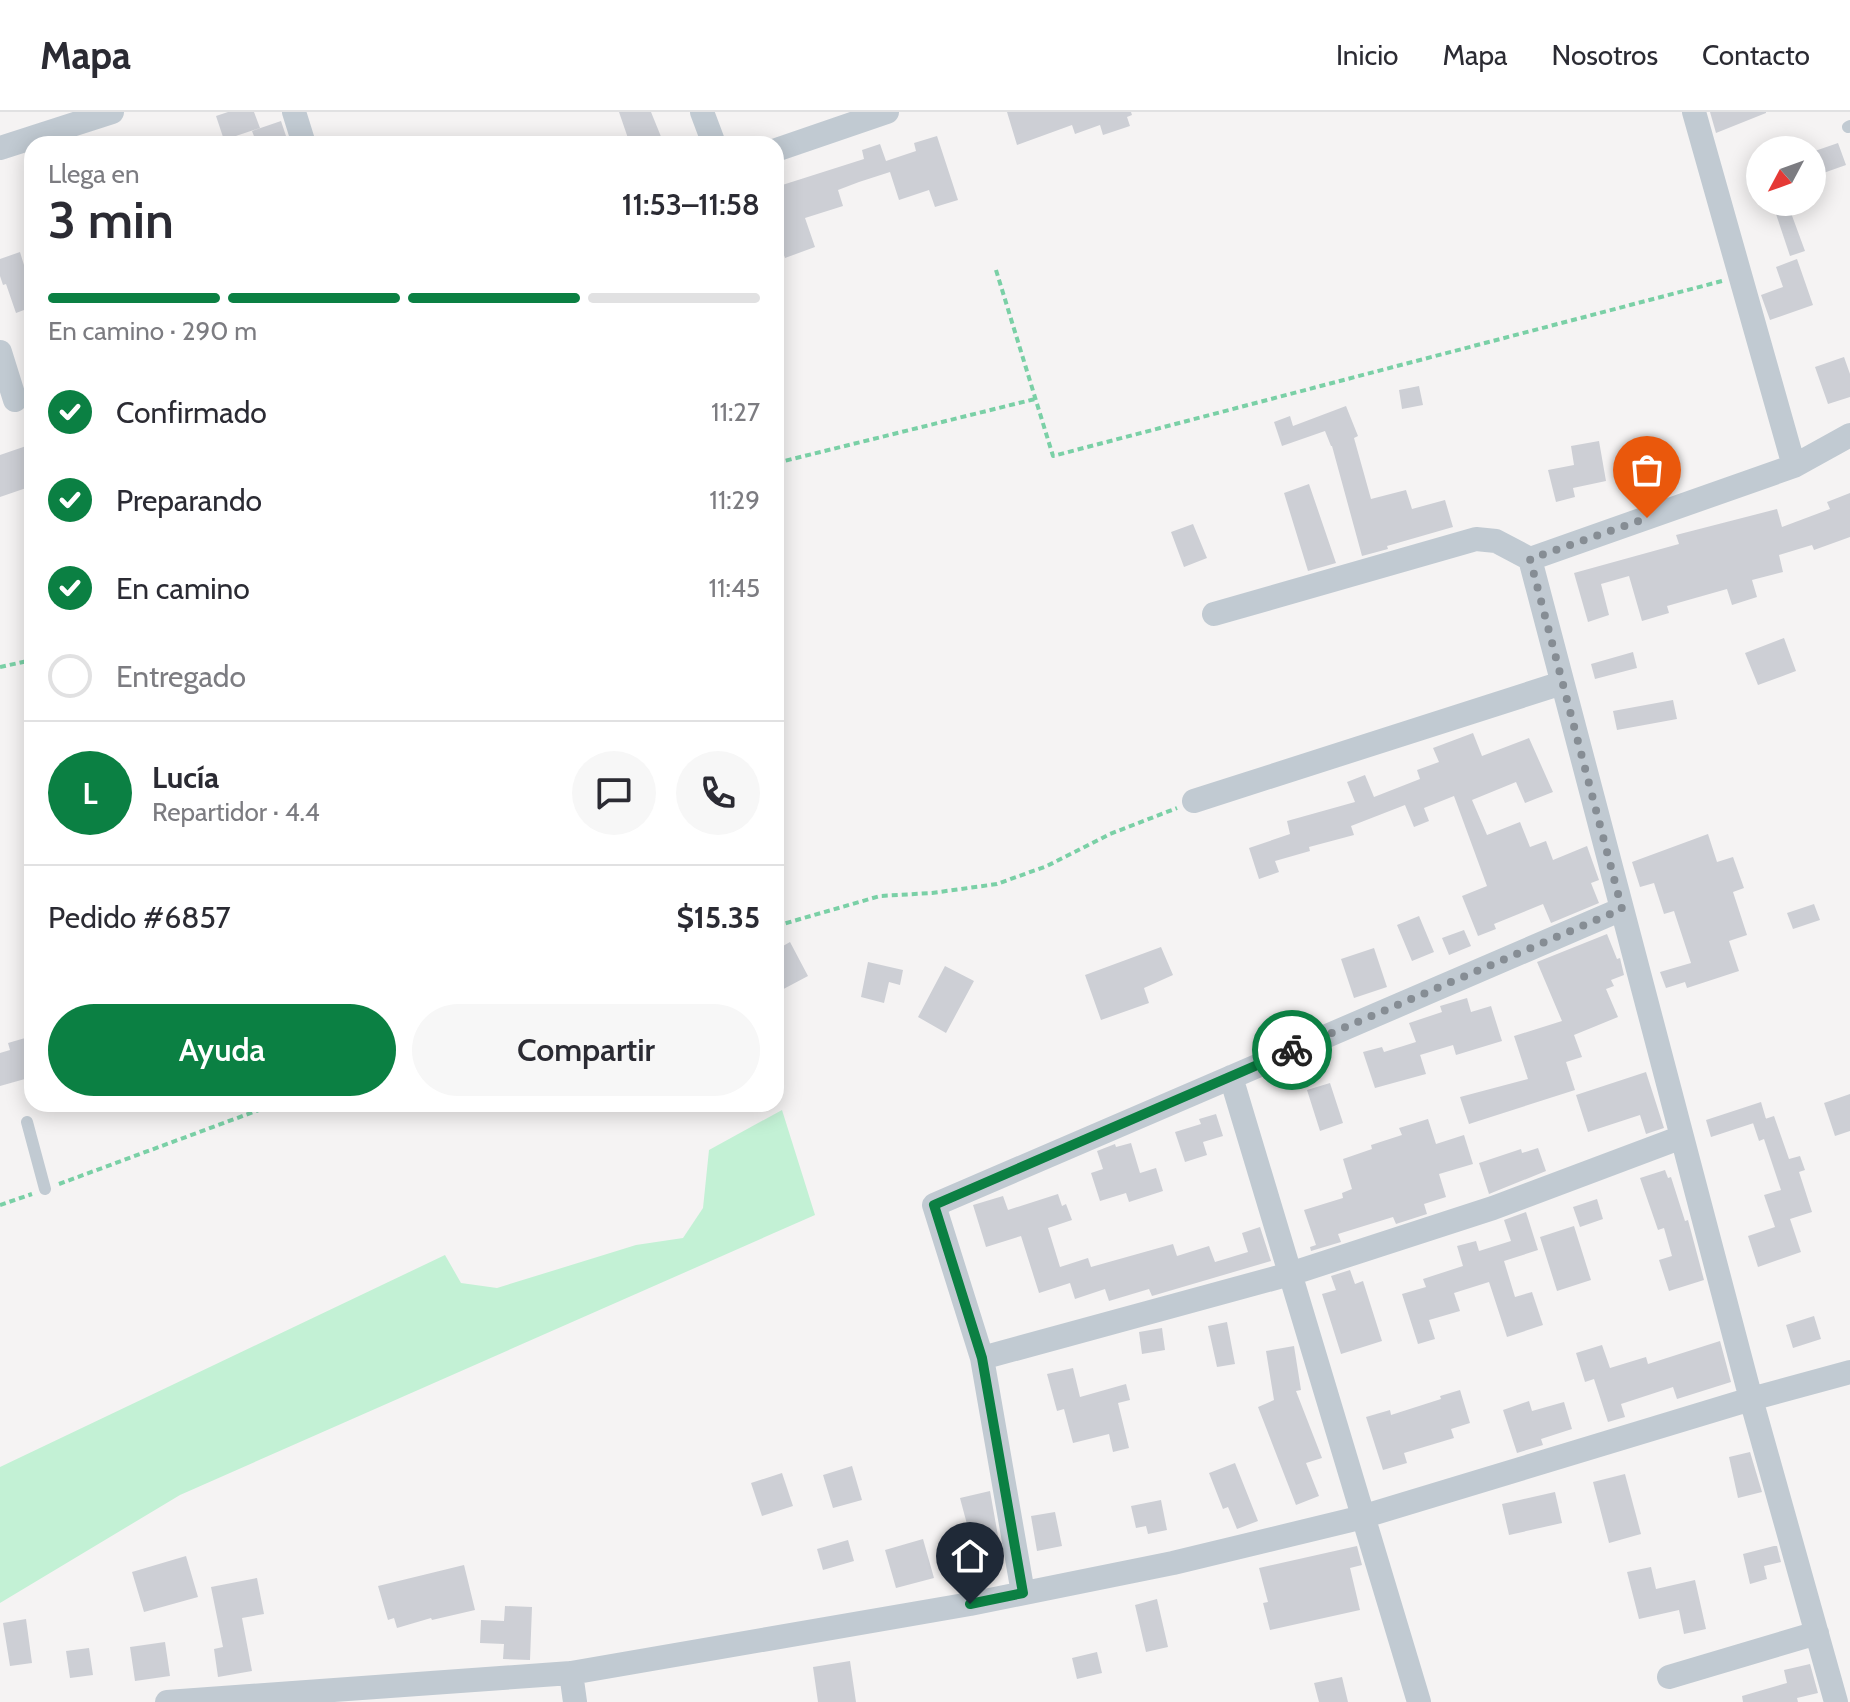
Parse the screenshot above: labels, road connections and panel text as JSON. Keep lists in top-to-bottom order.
{
  "north": "bottom left",
  "page": {
    "header": "Mapa",
    "nav": [
      "Inicio",
      "Mapa",
      "Nosotros",
      "Contacto"
    ],
    "heading": ["3 min", "Llega en", "11:53–11:58"],
    "panel": [
      "Lucía",
      "Repartidor · 4.4",
      "Pedido #6857",
      "$15.35"
    ],
    "bar": "En camino · 290 m",
    "list": [
      ["Confirmado", "11:27"],
      ["Preparando", "11:29"],
      ["En camino", "11:45"],
      "Entregado"
    ],
    "round": "L",
    "buttons": ["Ayuda", "Compartir"]
  }
}
